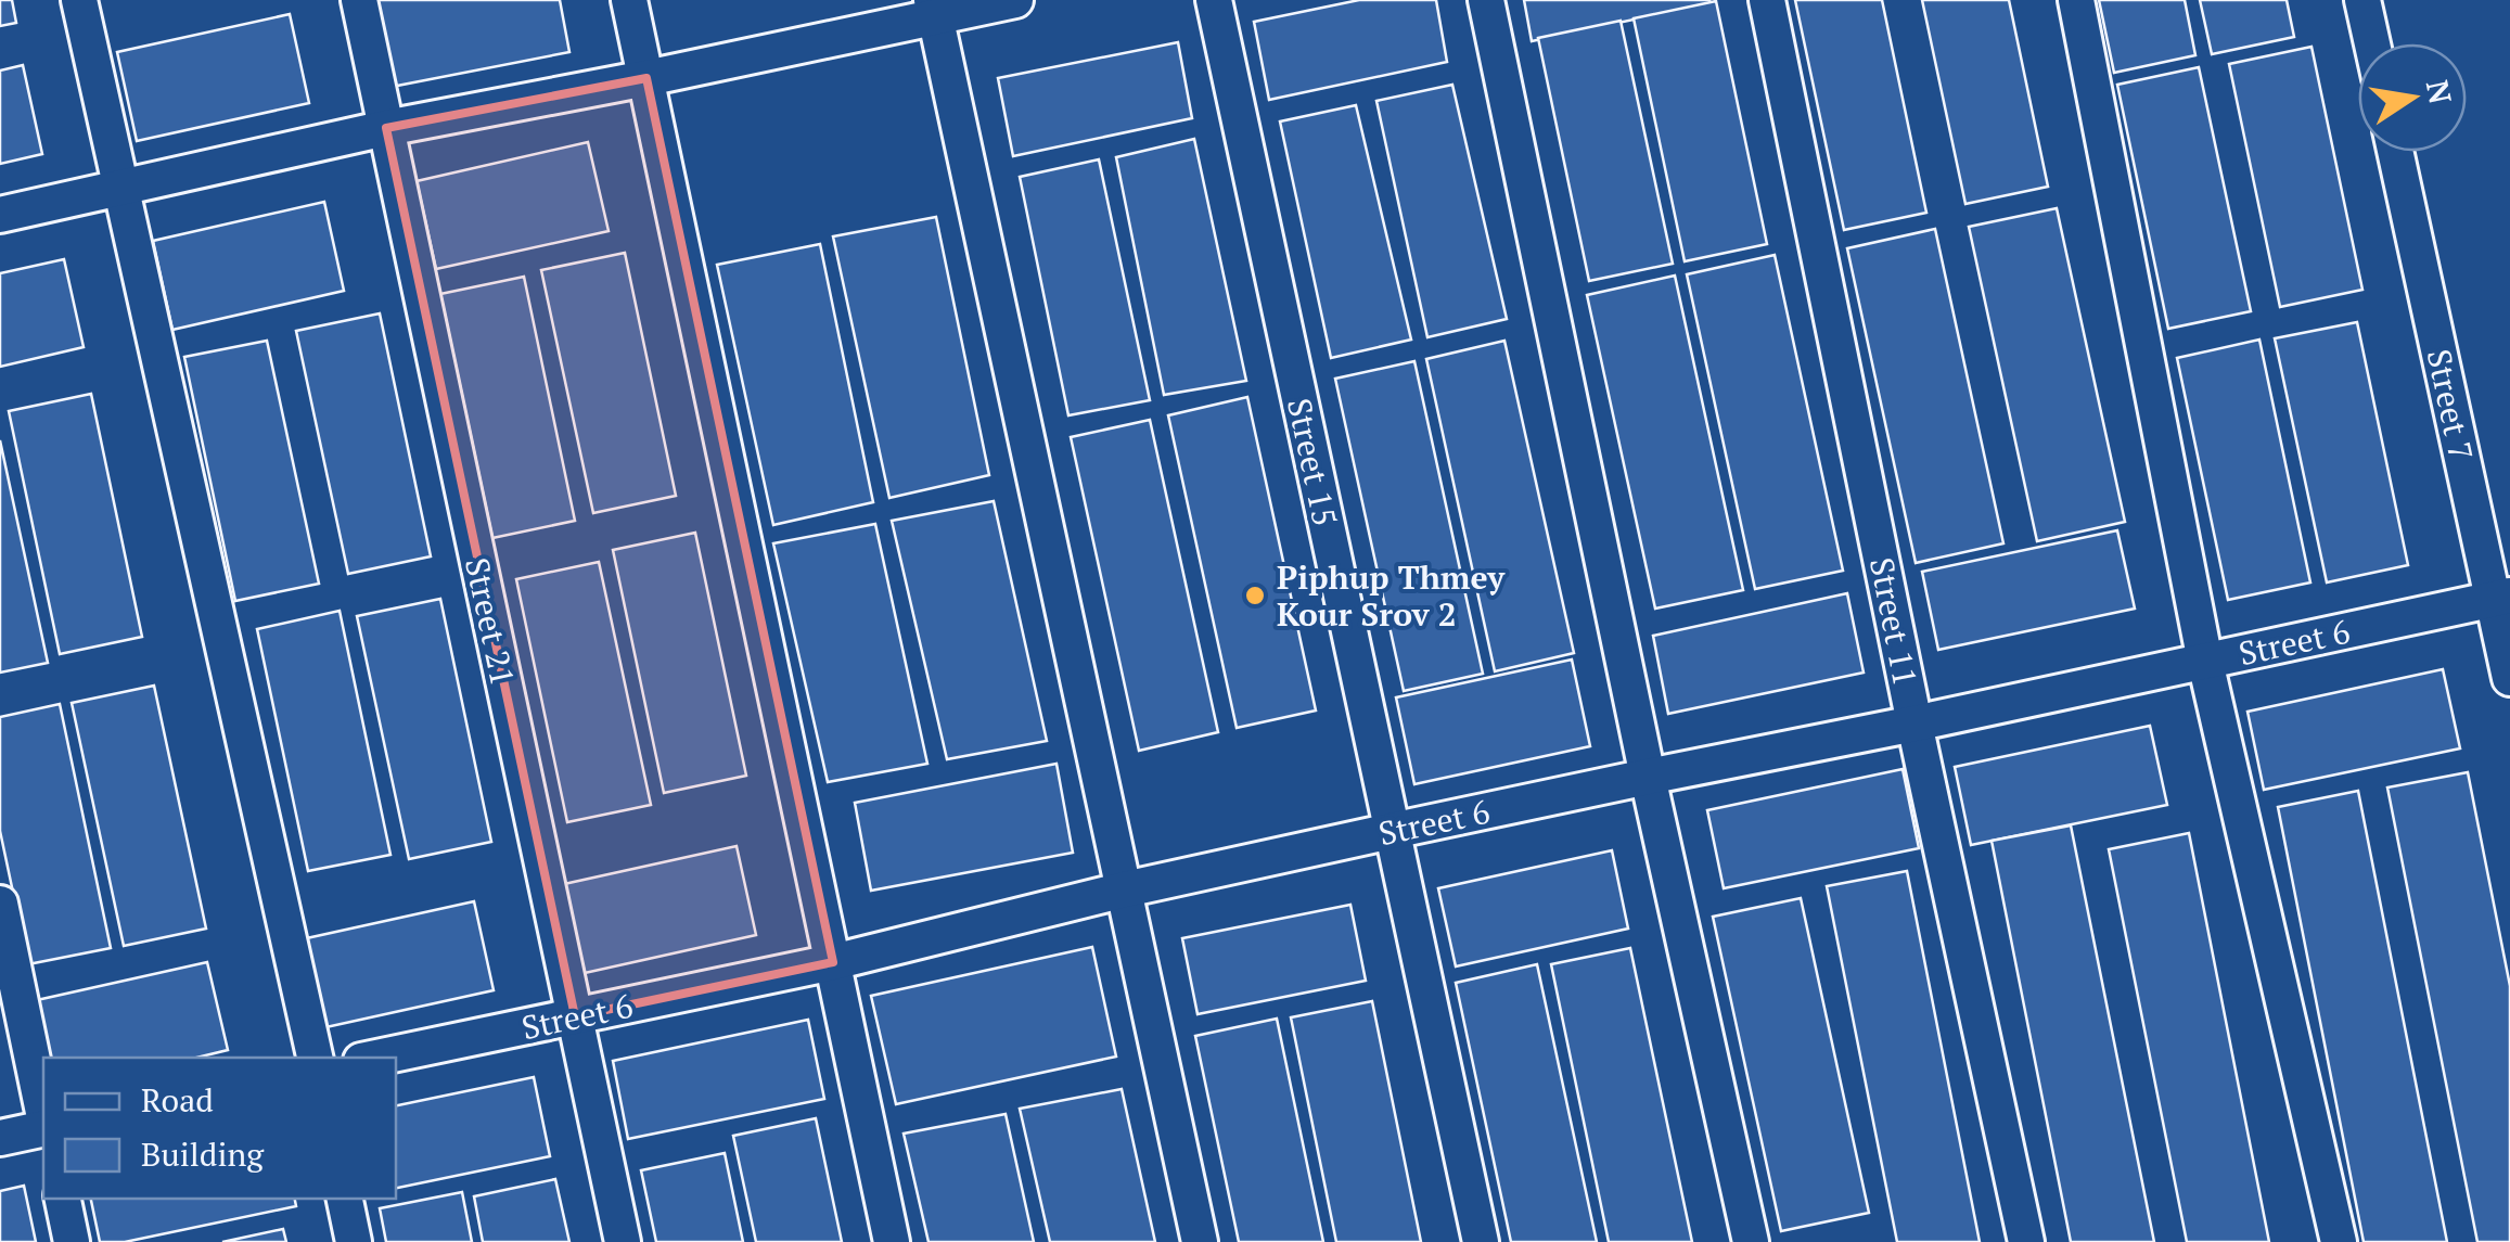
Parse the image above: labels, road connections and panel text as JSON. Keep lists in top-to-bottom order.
{
  "streets": {
    "street": [
      "Street 7",
      "Street 15",
      "Street 21",
      "Street 11",
      "Street 6"
    ]
  },
  "crossings": [
    ["Street 7", "Street 6"],
    ["Street 15", "Street 6"],
    ["Street 21", "Street 6"],
    ["Street 11", "Street 6"]
  ],
  "places": ["Piphup Thmey Kour Srov 2"],
  "legend": ["Road", "Building"],
  "north": "right"
}
